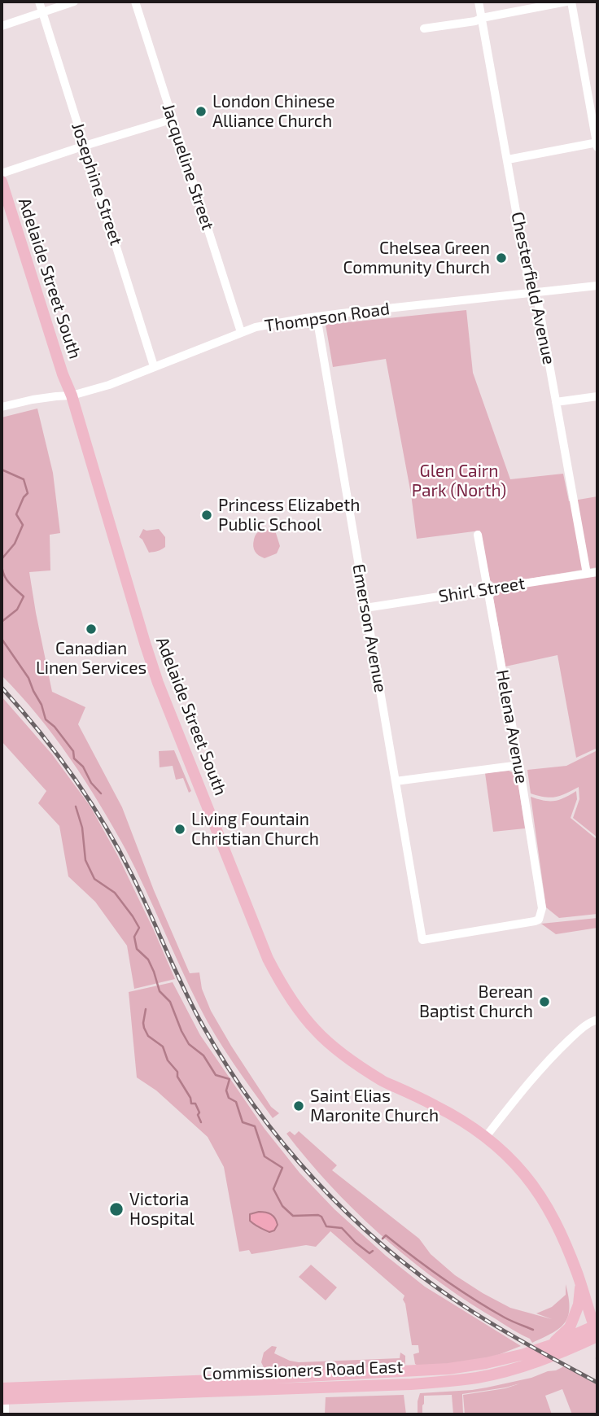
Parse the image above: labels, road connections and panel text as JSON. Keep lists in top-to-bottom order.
{
  "streets": {
    "main road": ["Adelaide Street South", "Commissioners Road East"],
    "street": [
      "Jacqueline Street",
      "Josephine Street",
      "Chesterfield Avenue",
      "Thompson Road",
      "Shirl Street",
      "Emerson Avenue",
      "Helena Avenue"
    ]
  },
  "crossings": [
    ["Jacqueline Street", "Thompson Road"],
    ["Josephine Street", "Thompson Road"],
    ["Adelaide Street South", "Thompson Road"],
    ["Adelaide Street South", "Commissioners Road East"],
    ["Chesterfield Avenue", "Thompson Road"],
    ["Chesterfield Avenue", "Shirl Street"],
    ["Thompson Road", "Emerson Avenue"],
    ["Shirl Street", "Emerson Avenue"],
    ["Shirl Street", "Helena Avenue"],
    ["Emerson Avenue", "Helena Avenue"]
  ],
  "parks": ["Glen Cairn Park (North)"],
  "places": [
    "London Chinese Alliance Church",
    "Chelsea Green Community Church",
    "Princess Elizabeth Public School",
    "Canadian Linen Services",
    "Living Fountain Christian Church",
    "Berean Baptist Church",
    "Saint Elias Maronite Church",
    "Victoria Hospital"
  ]
}
